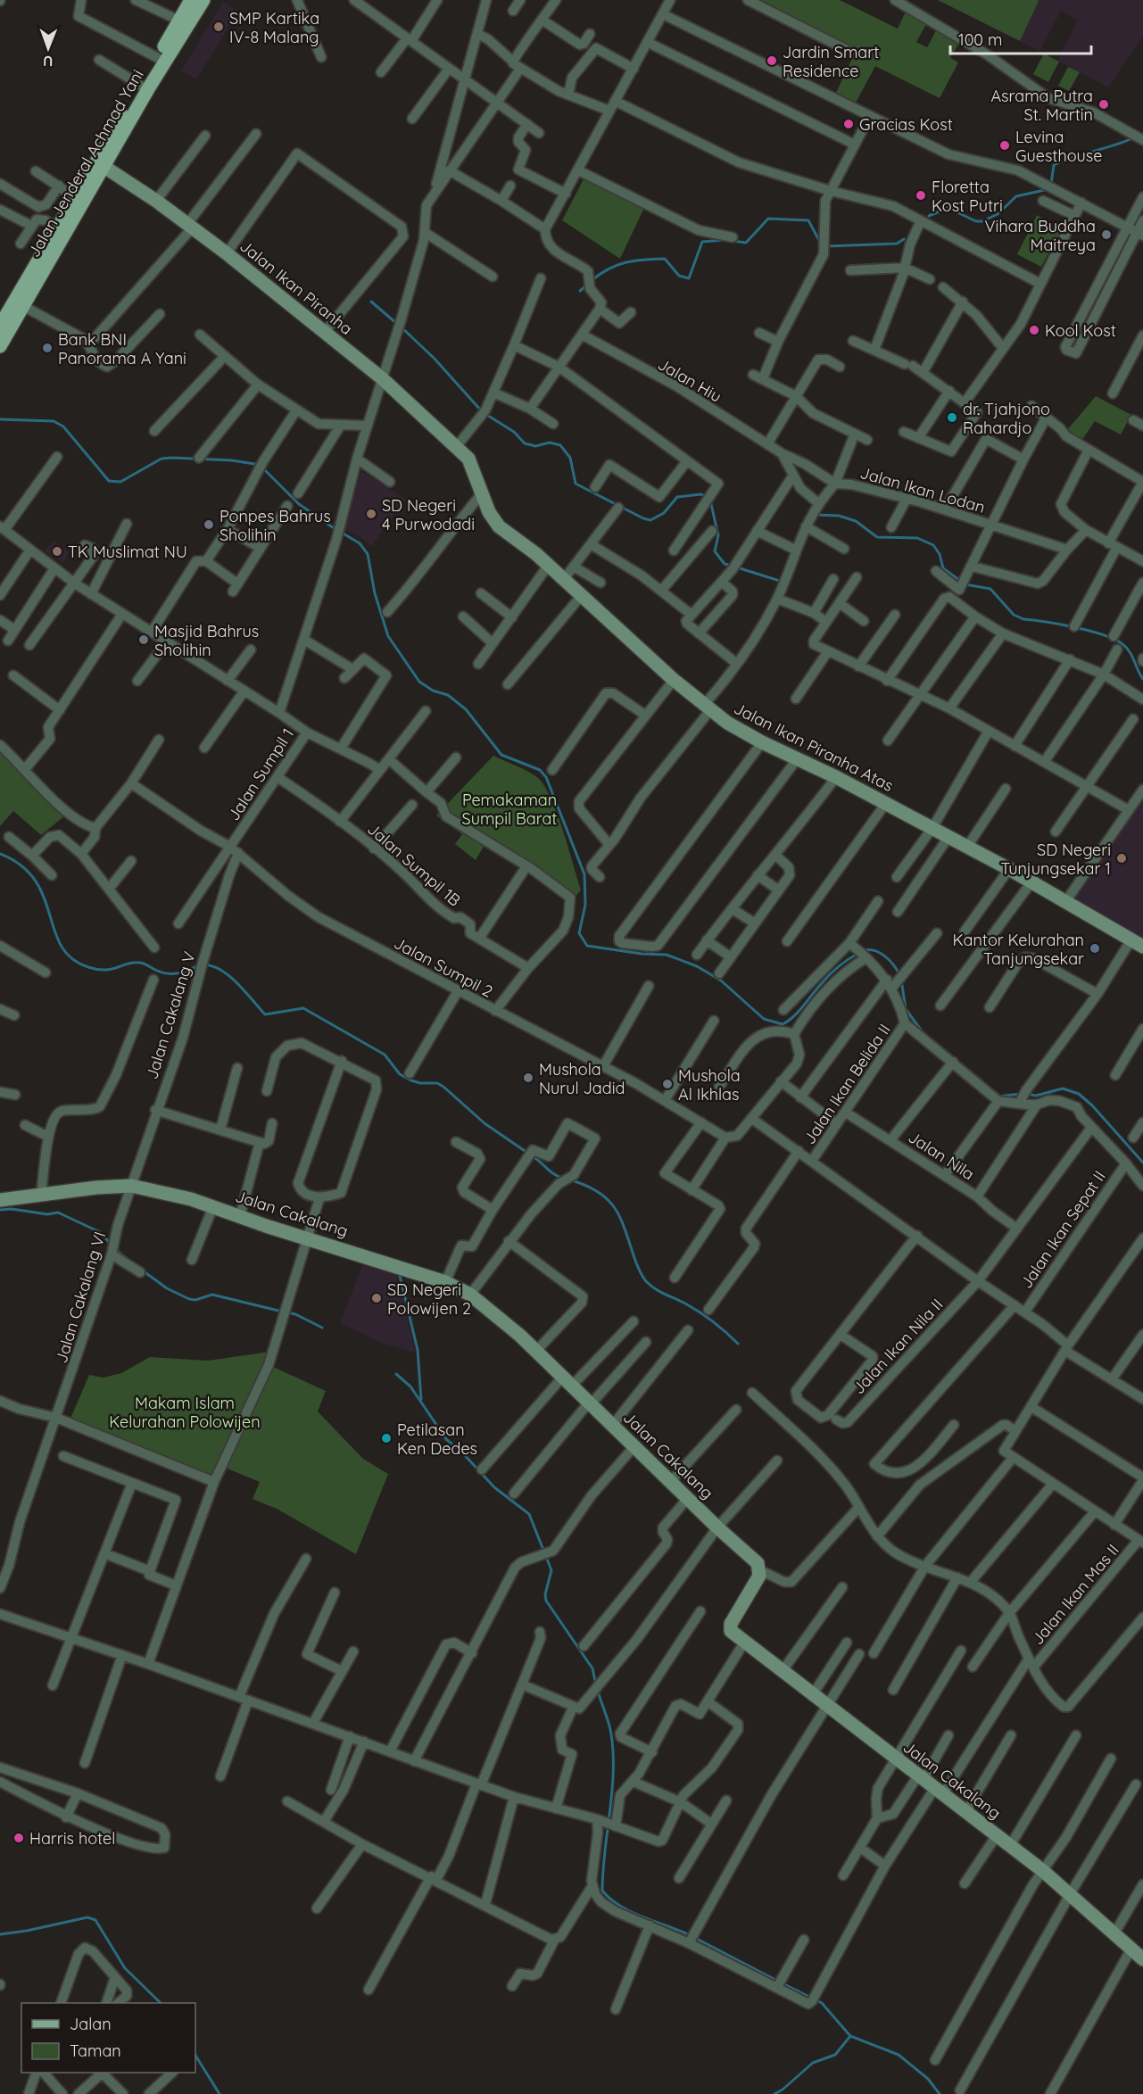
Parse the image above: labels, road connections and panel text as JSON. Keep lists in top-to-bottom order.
{
  "streets": {
    "main road": ["Jalan Jenderal Achmad Yani"],
    "street": [
      "Jalan Ikan Piranha",
      "Jalan Hiu",
      "Jalan Ikan Lodan",
      "Jalan Ikan Piranha Atas",
      "Jalan Sumpil 1",
      "Jalan Sumpil 1B",
      "Jalan Sumpil 2",
      "Jalan Cakalang V",
      "Jalan Ikan Belida II",
      "Jalan Nila",
      "Jalan Cakalang",
      "Jalan Ikan Sepat II",
      "Jalan Cakalang VI",
      "Jalan Ikan Nila II",
      "Jalan Ikan Mas II"
    ]
  },
  "crossings": [
    ["Jalan Jenderal Achmad Yani", "Jalan Ikan Piranha"],
    ["Jalan Ikan Piranha", "Jalan Ikan Piranha Atas"],
    ["Jalan Hiu", "Jalan Ikan Lodan"],
    ["Jalan Ikan Lodan", "Jalan Ikan Piranha Atas"],
    ["Jalan Sumpil 1", "Jalan Sumpil 1B"],
    ["Jalan Sumpil 1", "Jalan Sumpil 2"],
    ["Jalan Sumpil 2", "Jalan Cakalang V"],
    ["Jalan Cakalang V", "Jalan Cakalang"],
    ["Jalan Cakalang V", "Jalan Cakalang VI"],
    ["Jalan Ikan Belida II", "Jalan Nila"],
    ["Jalan Cakalang", "Jalan Cakalang VI"],
    ["Jalan Cakalang", "Jalan Ikan Mas II"]
  ],
  "parks": ["Pemakaman Sumpil Barat", "Makam Islam Kelurahan Polowijen"],
  "places": [
    "SMP Kartika IV-8 Malang",
    "Jardin Smart Residence",
    "Asrama Putra St. Martin",
    "Gracias Kost",
    "Levina Guesthouse",
    "Floretta Kost Putri",
    "Vihara Buddha Maitreya",
    "Kool Kost",
    "Bank BNI Panorama A Yani",
    "dr. Tjahjono Rahardjo",
    "SD Negeri 4 Purwodadi",
    "Ponpes Bahrus Sholihin",
    "TK Muslimat NU",
    "Masjid Bahrus Sholihin",
    "SD Negeri Tunjungsekar 1",
    "Kantor Kelurahan Tanjungsekar",
    "Mushola Nurul Jadid",
    "Mushola Al Ikhlas",
    "SD Negeri Polowijen 2",
    "Petilasan Ken Dedes",
    "Harris hotel"
  ],
  "legend": ["Jalan", "Taman"],
  "scale_bar": "100 m",
  "north": "bottom"
}
